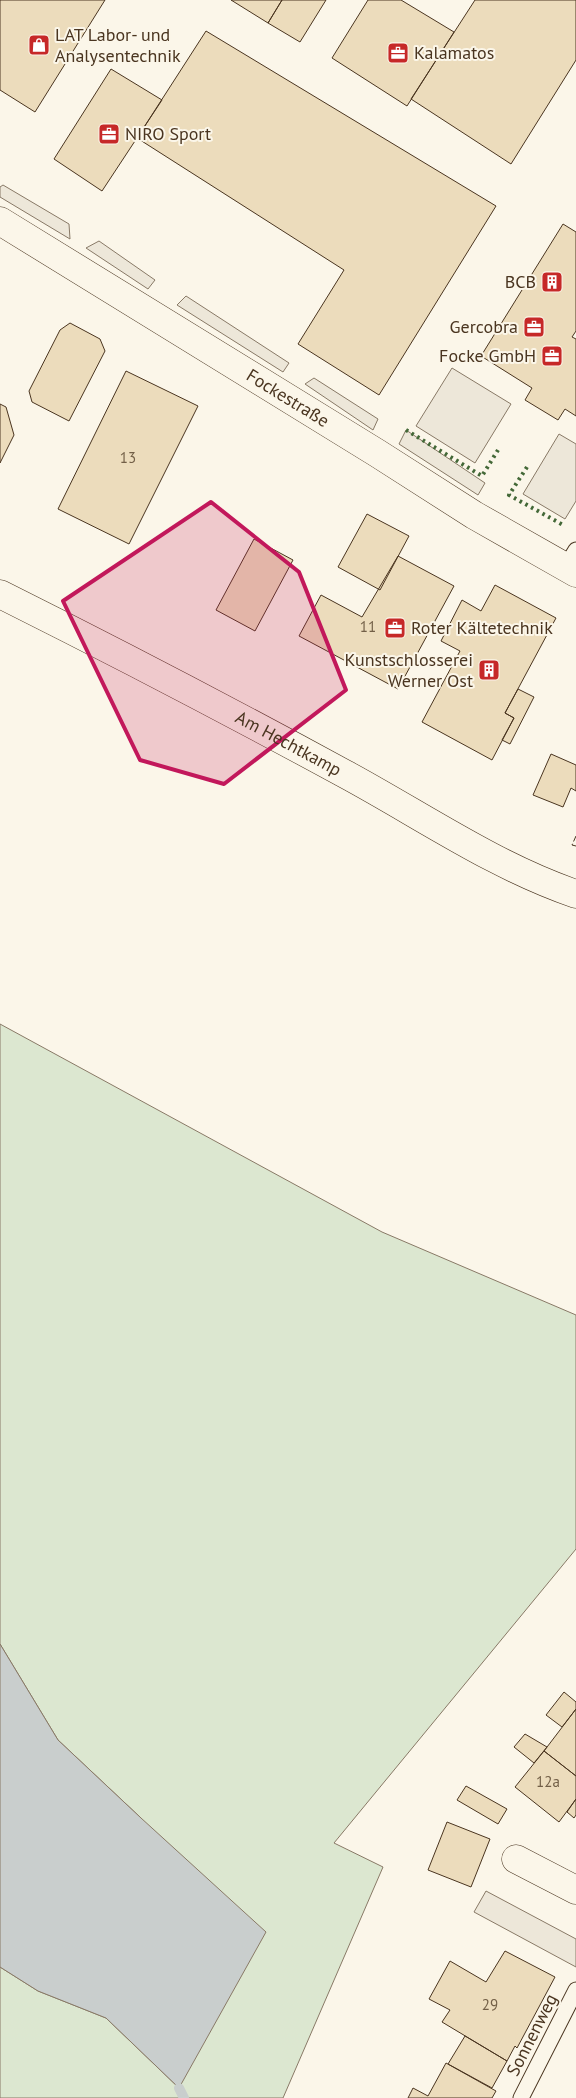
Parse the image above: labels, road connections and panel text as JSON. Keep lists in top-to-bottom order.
{
  "streets": {
    "street": ["Fockestraße", "Am Hechtkamp"],
    "lane": ["Sonnenweg"]
  },
  "places": {
    "shop": ["LAT Labor- und Analysentechnik"],
    "office": [
      "Kalamatos",
      "NIRO Sport",
      "Gercobra",
      "Focke GmbH",
      "Roter Kältetechnik"
    ],
    "building": ["BCB", "Kunstschlosserei Werner Ost"]
  },
  "house_numbers": [
    "13",
    "11",
    "12a",
    "29"
  ]
}
